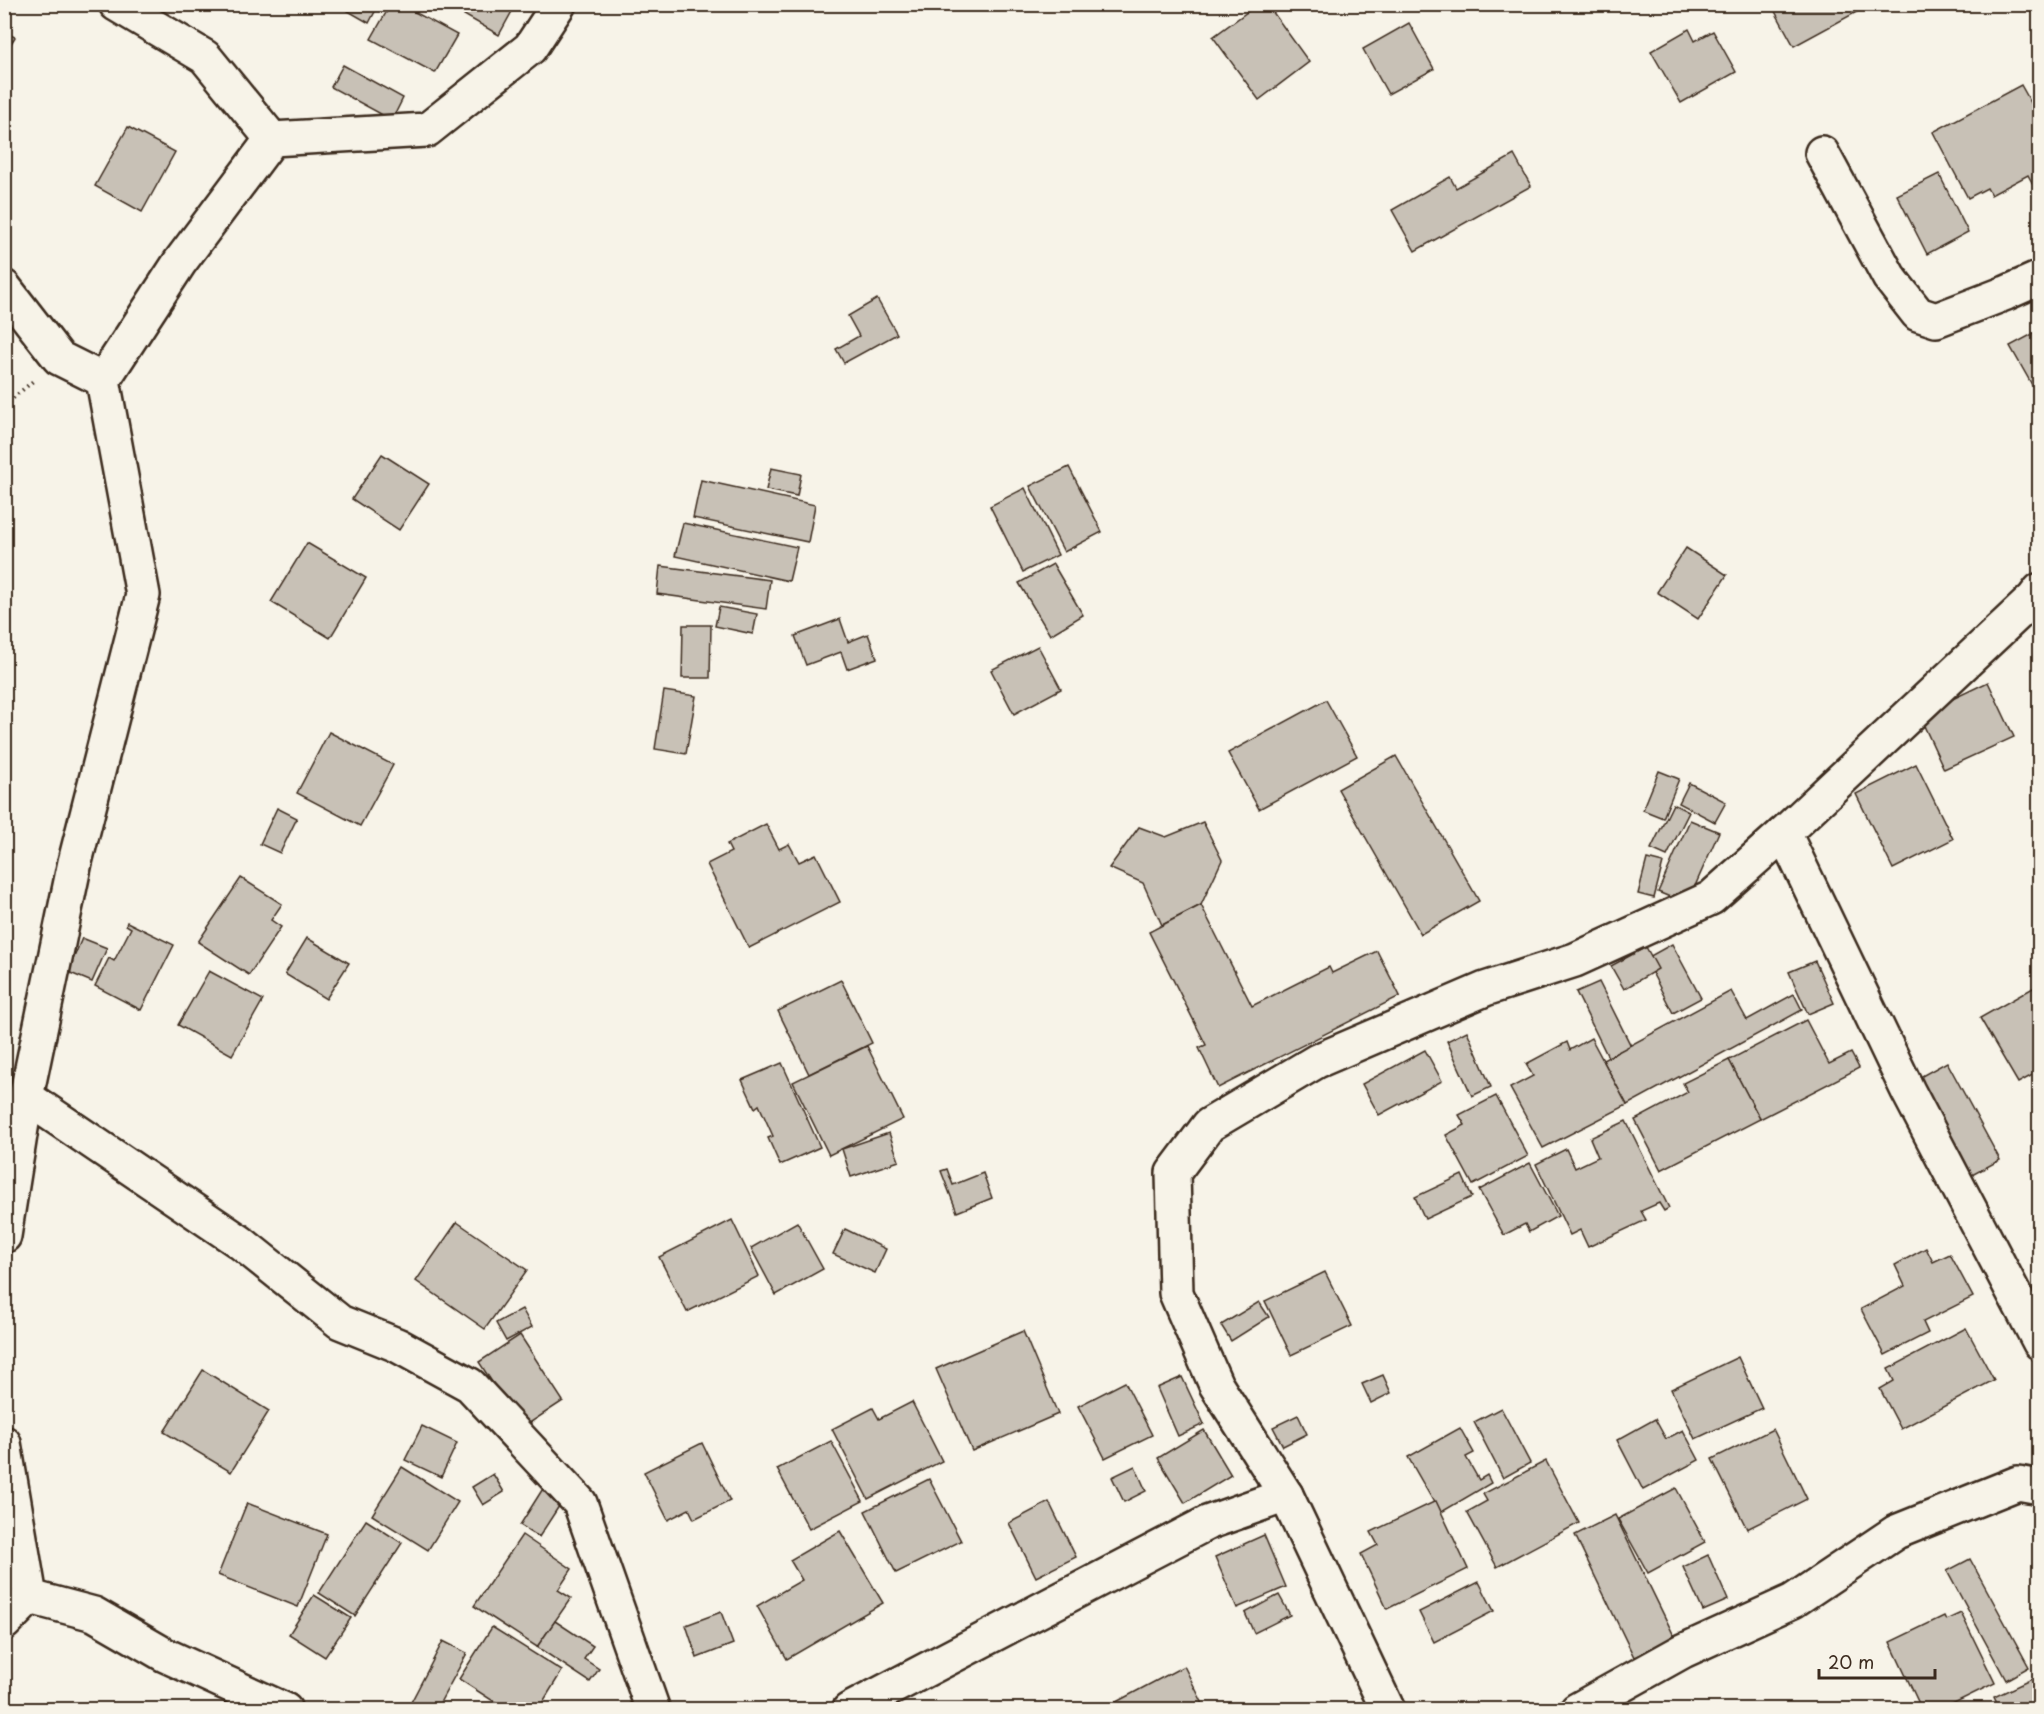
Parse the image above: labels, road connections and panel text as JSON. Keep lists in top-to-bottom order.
{
  "scale_bar": "20 m"
}
